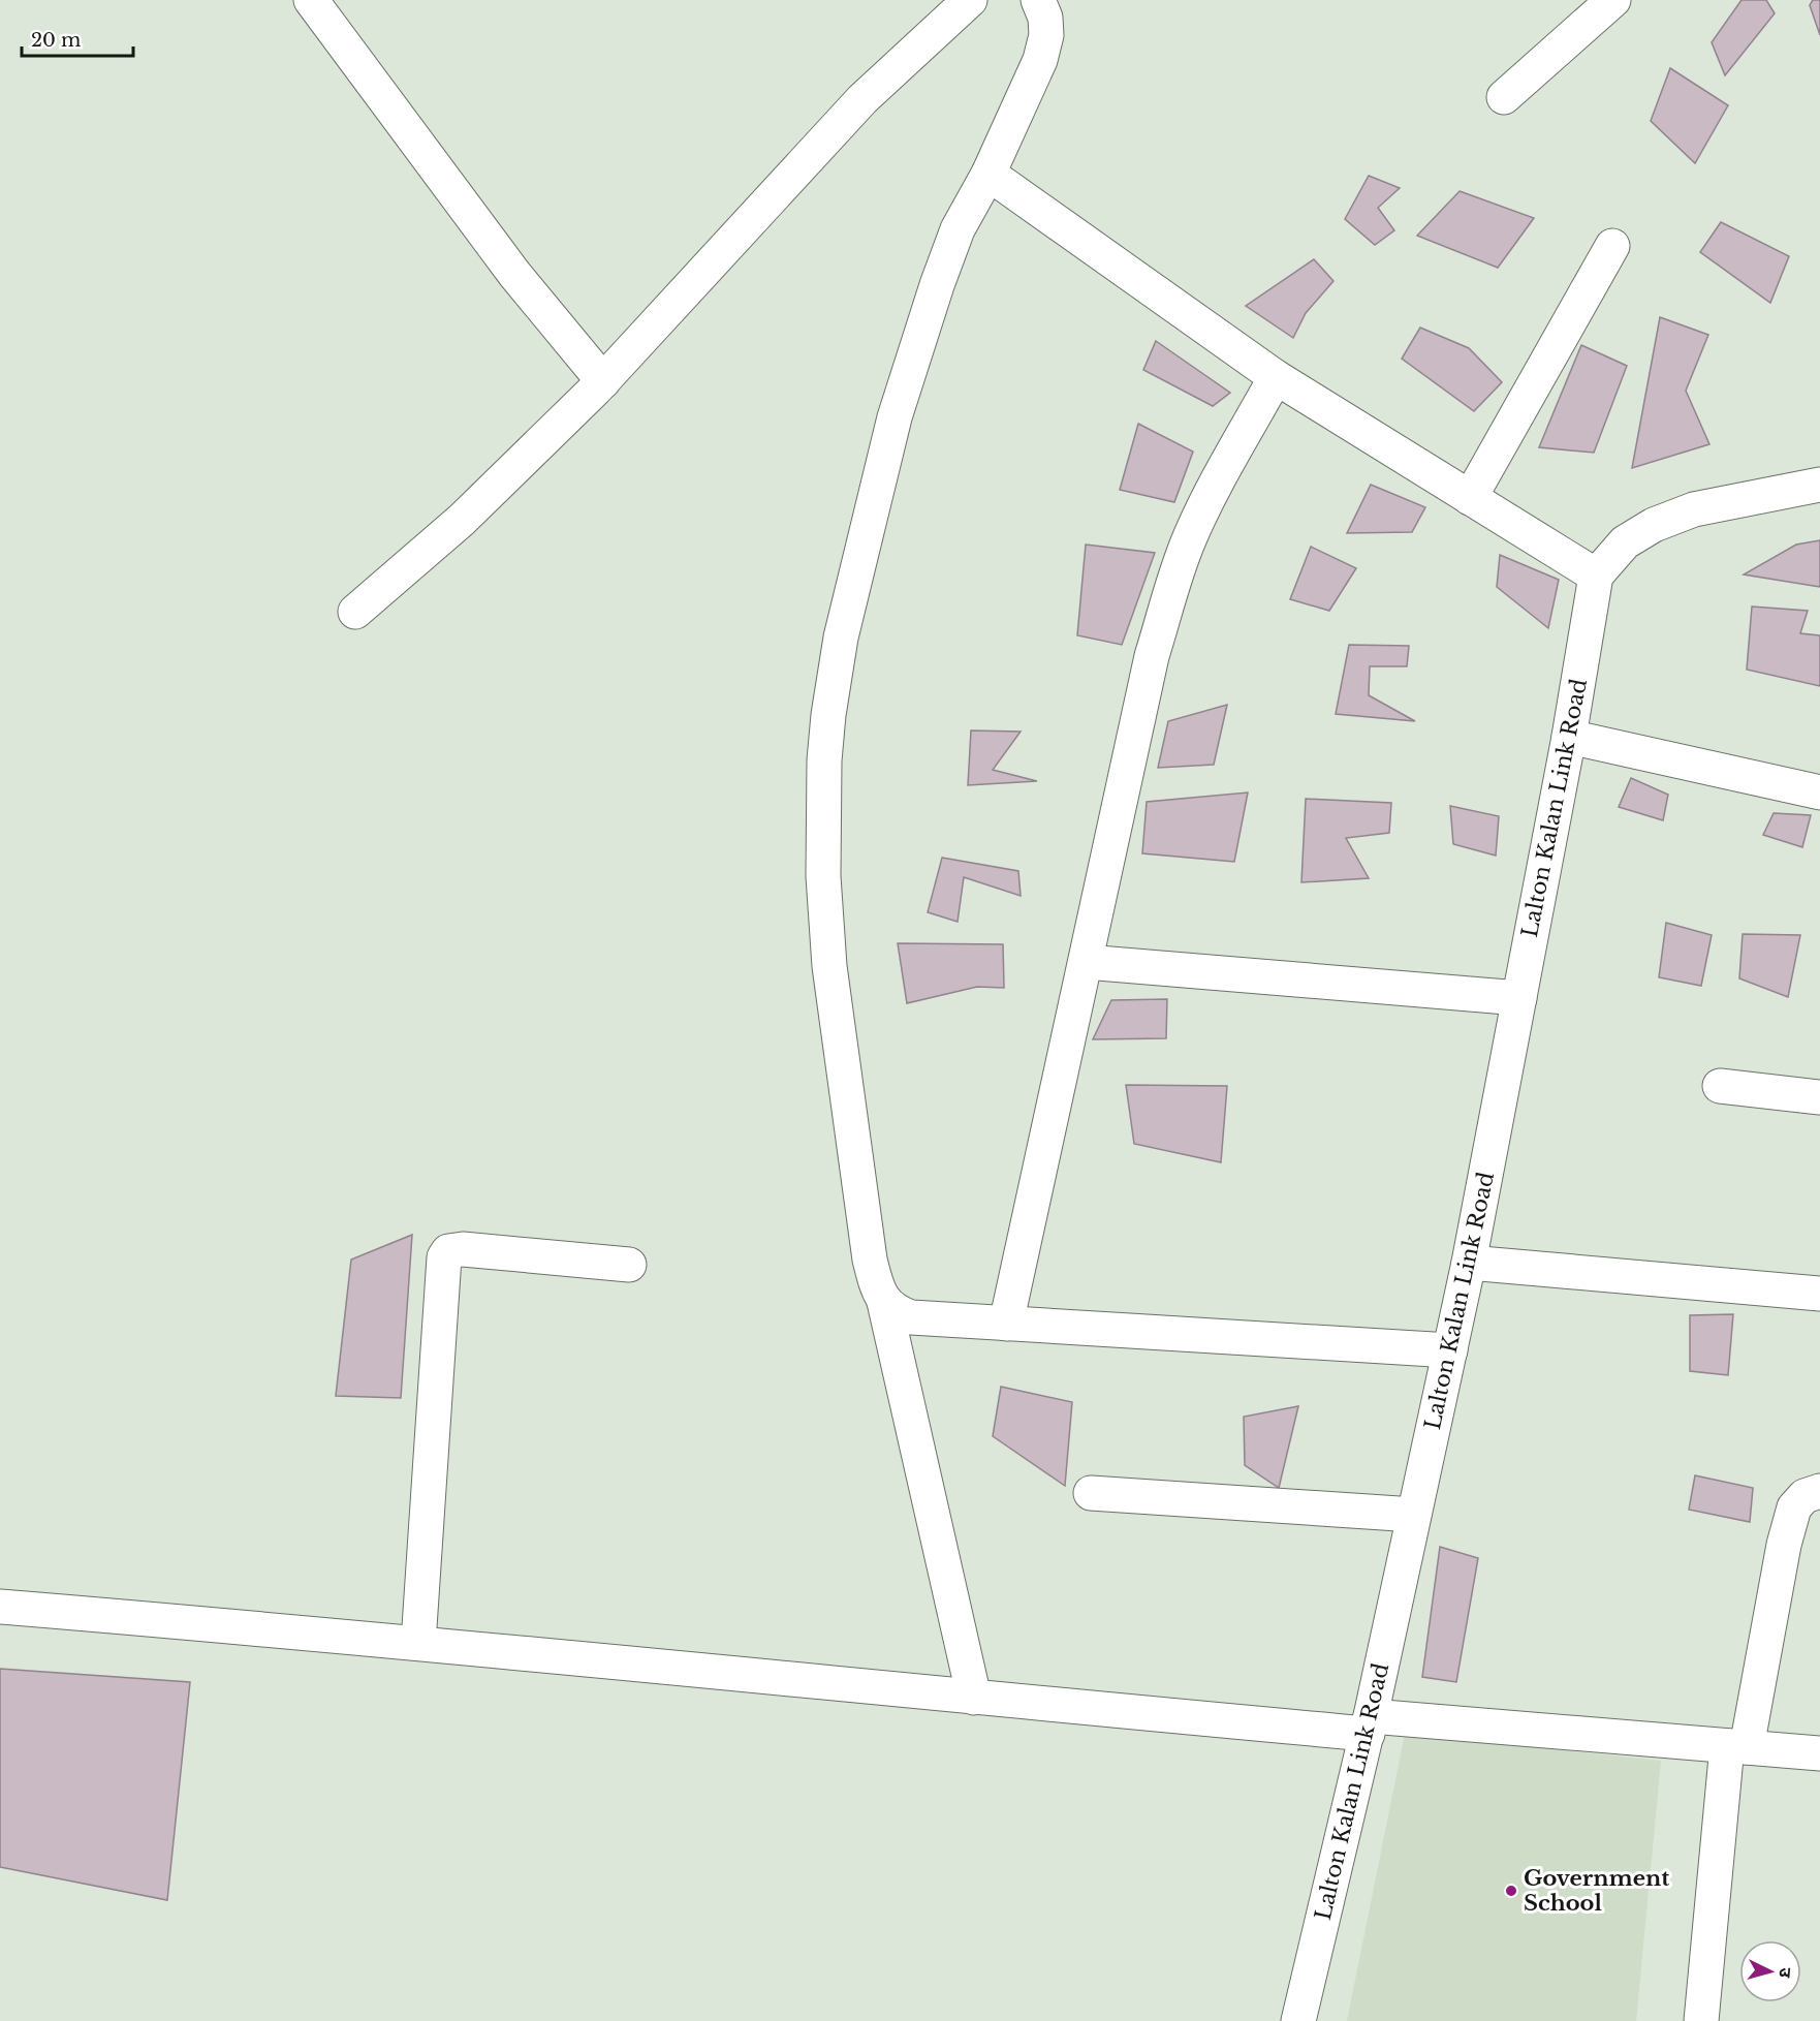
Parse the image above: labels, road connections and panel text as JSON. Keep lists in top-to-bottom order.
{
  "streets": {
    "street": ["Lalton Kalan Link Road"]
  },
  "places": ["Government School"],
  "scale_bar": "20 m",
  "north": "right"
}
